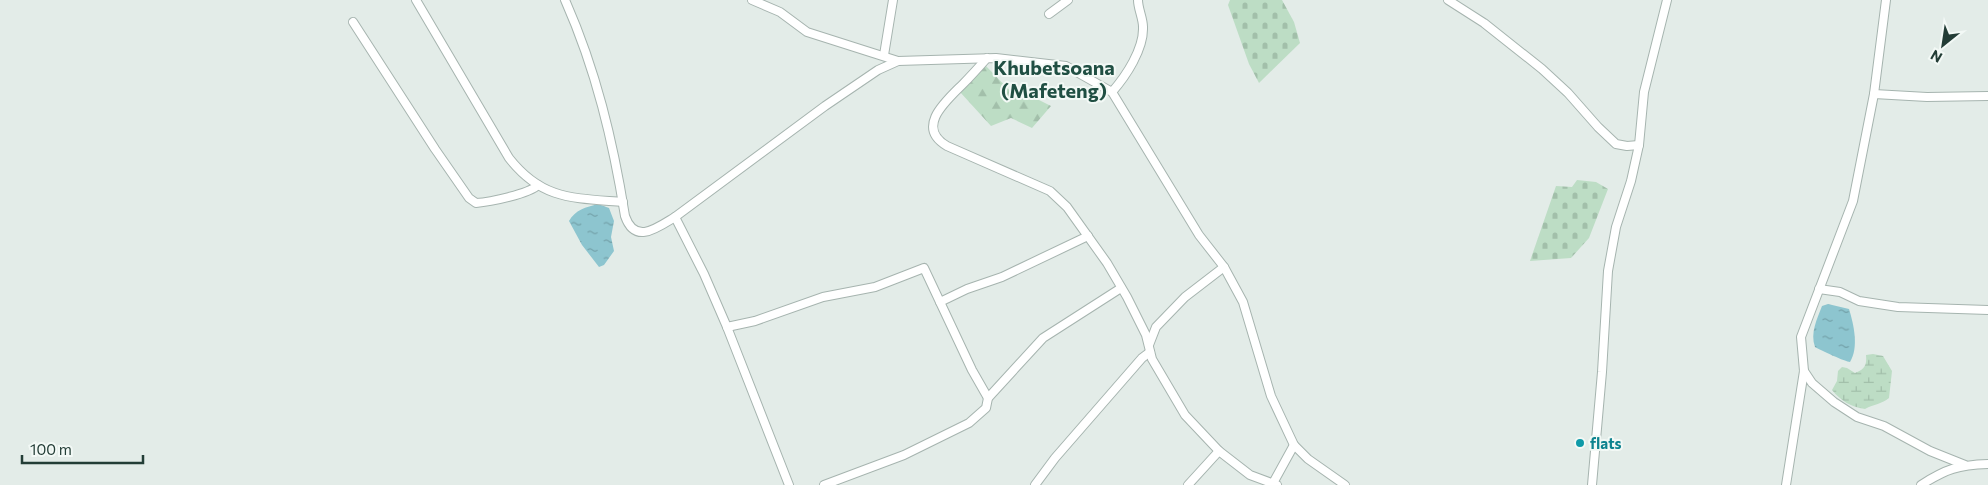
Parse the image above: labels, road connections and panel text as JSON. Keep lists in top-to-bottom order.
{
  "districts": ["Khubetsoana (Mafeteng)"],
  "places": ["flats"],
  "scale_bar": "100 m",
  "north": "bottom left"
}
